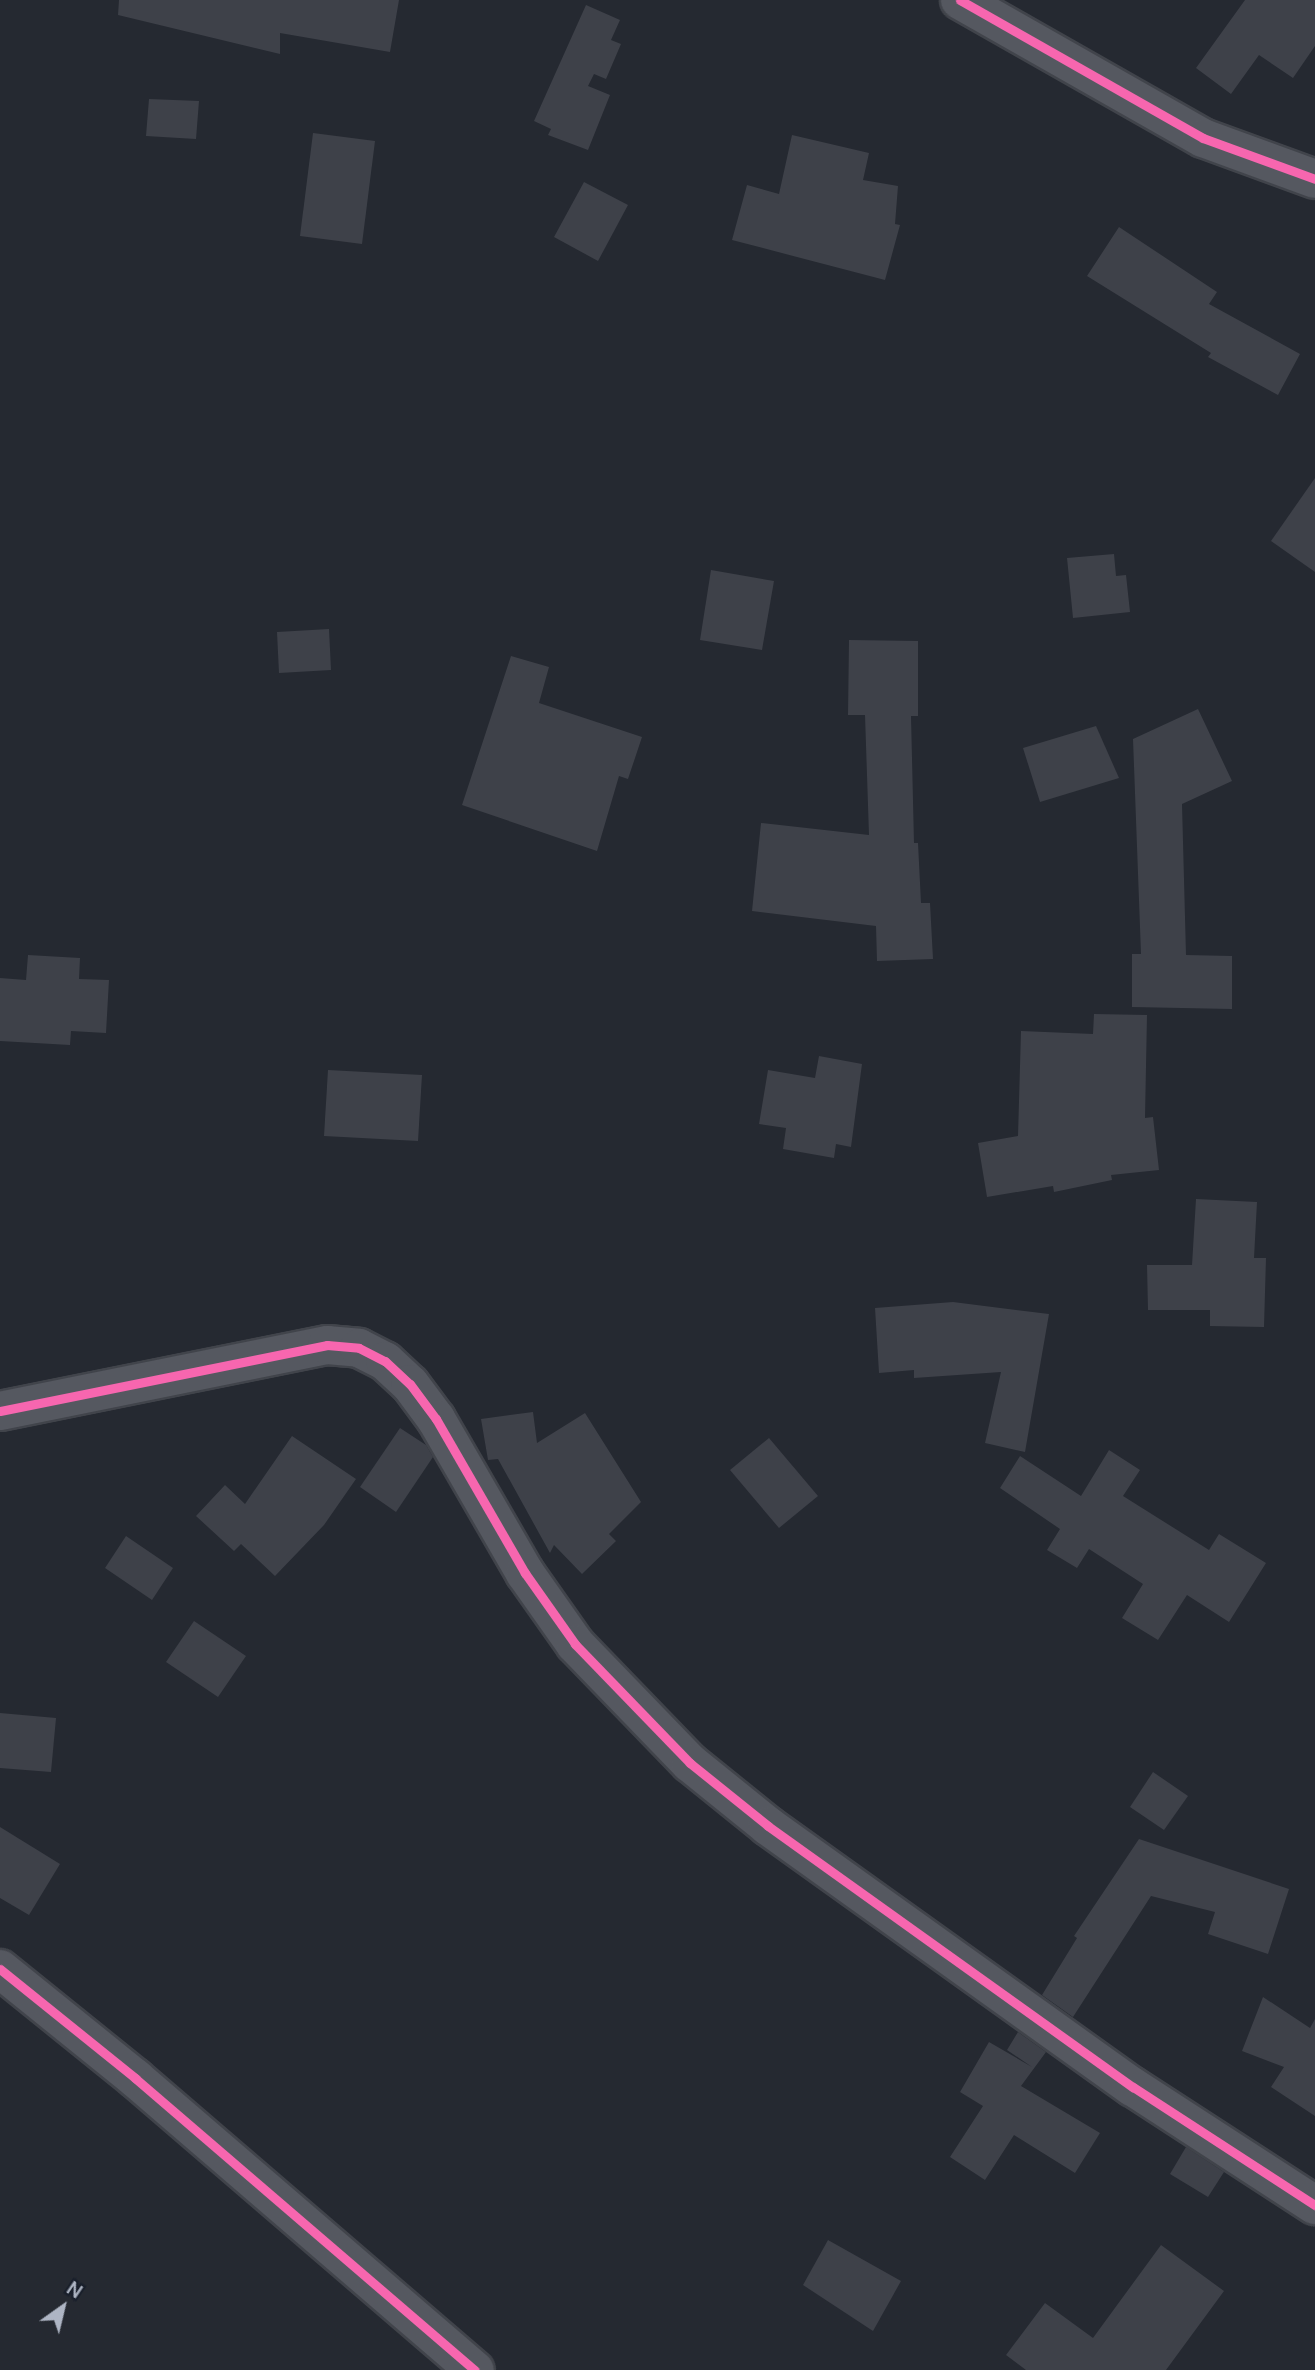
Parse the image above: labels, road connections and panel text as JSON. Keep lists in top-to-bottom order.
{
  "north": "top right"
}
